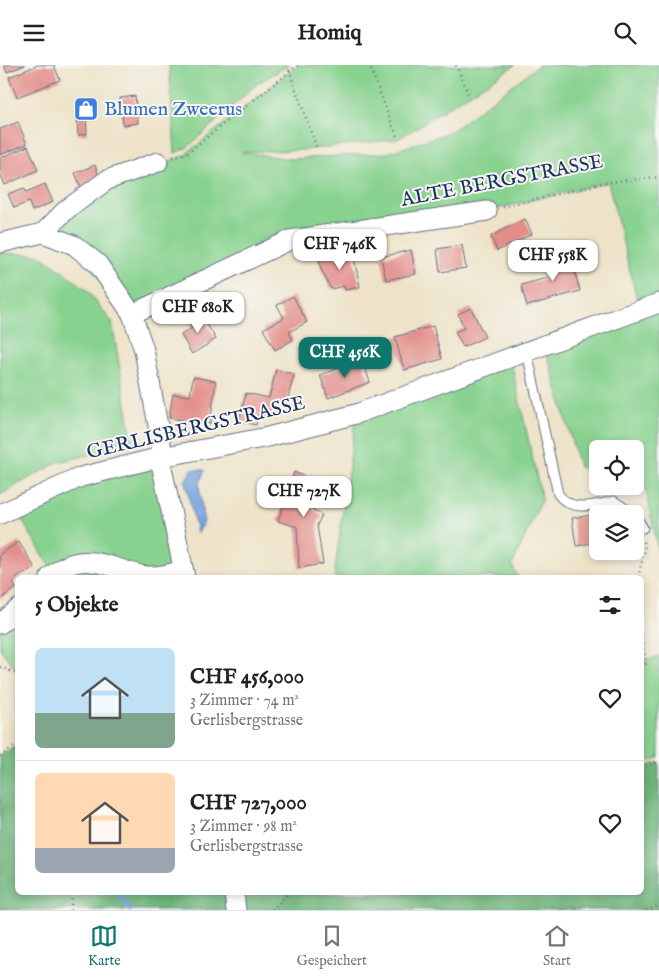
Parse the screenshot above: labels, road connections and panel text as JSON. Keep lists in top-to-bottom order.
{
  "streets": {
    "street": ["ALTE BERGSTRASSE", "GERLISBERGSTRASSE"]
  },
  "places": {
    "shop": ["Blumen Zweerus"]
  },
  "page": {
    "header": "Homiq",
    "price": [
      "CHF 746K",
      "CHF 558K",
      "CHF 680K",
      "CHF 456K",
      "CHF 727K"
    ],
    "heading": "5 Objekte",
    "list": [
      {
        "name": "CHF 456,000",
        "note": "3 Zimmer · 74 m² · Gerlisbergstrasse"
      },
      {
        "name": "CHF 727,000",
        "note": "3 Zimmer · 98 m² · Gerlisbergstrasse"
      }
    ],
    "tabs": ["Karte", "Gespeichert", "Start"]
  }
}
